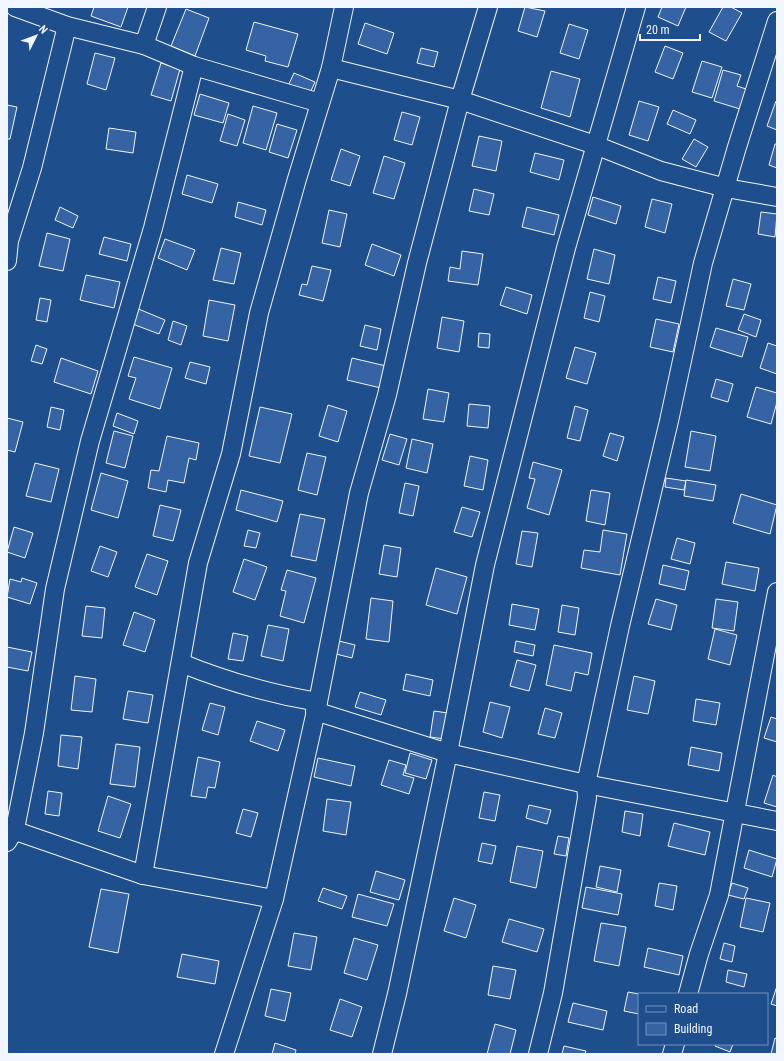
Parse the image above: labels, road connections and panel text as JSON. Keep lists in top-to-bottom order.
{
  "legend": ["Road", "Building"],
  "scale_bar": "20 m",
  "north": "top right"
}
